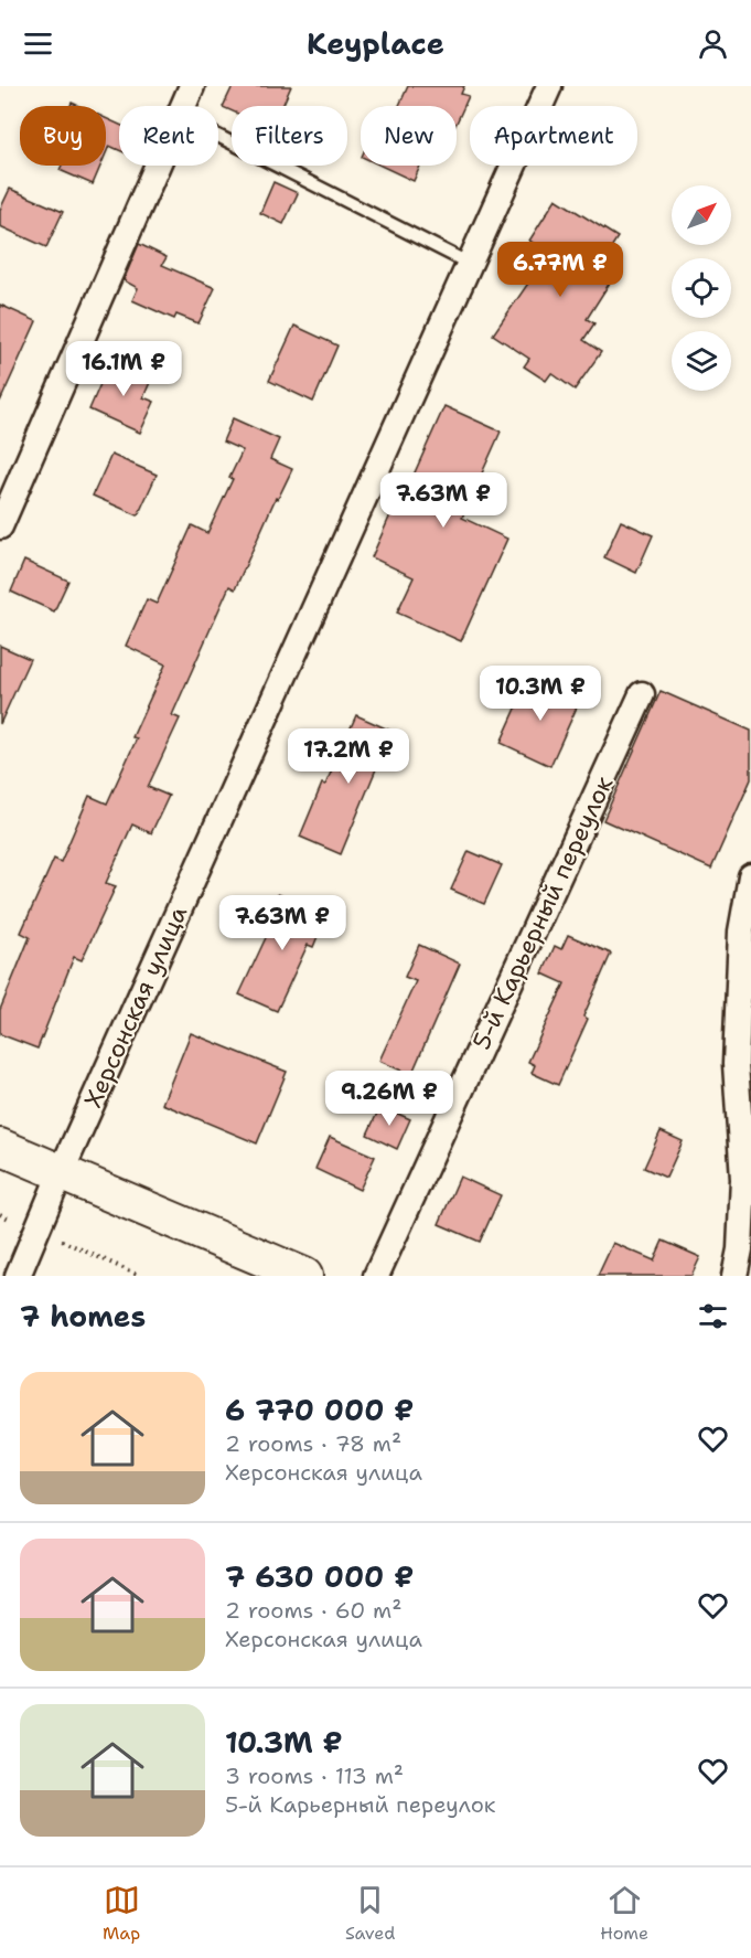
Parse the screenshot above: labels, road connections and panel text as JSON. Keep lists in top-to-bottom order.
{
  "streets": {
    "street": ["5-й Карьерный переулок", "Херсонская улица"]
  },
  "north": "top right",
  "page": {
    "header": "Keyplace",
    "chip": [
      "Buy",
      "Rent",
      "Filters",
      "New",
      "Apartment"
    ],
    "price": [
      "6.77M ₽",
      "16.1M ₽",
      "7.63M ₽",
      "10.3M ₽",
      "17.2M ₽",
      "7.63M ₽",
      "9.26M ₽"
    ],
    "heading": "7 homes",
    "list": [
      {
        "name": "6 770 000 ₽",
        "note": "2 rooms · 78 m² · Херсонская улица"
      },
      {
        "name": "7 630 000 ₽",
        "note": "2 rooms · 60 m² · Херсонская улица"
      },
      {
        "name": "10.3M ₽",
        "note": "3 rooms · 113 m² · 5-й Карьерный переулок"
      }
    ],
    "tabs": ["Map", "Saved", "Home"]
  }
}
